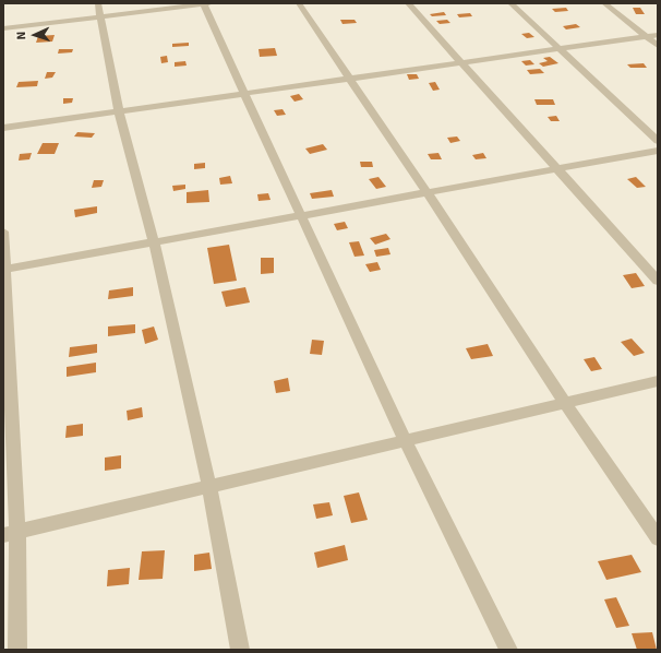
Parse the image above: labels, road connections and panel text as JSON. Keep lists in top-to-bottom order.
{
  "north": "left"
}
